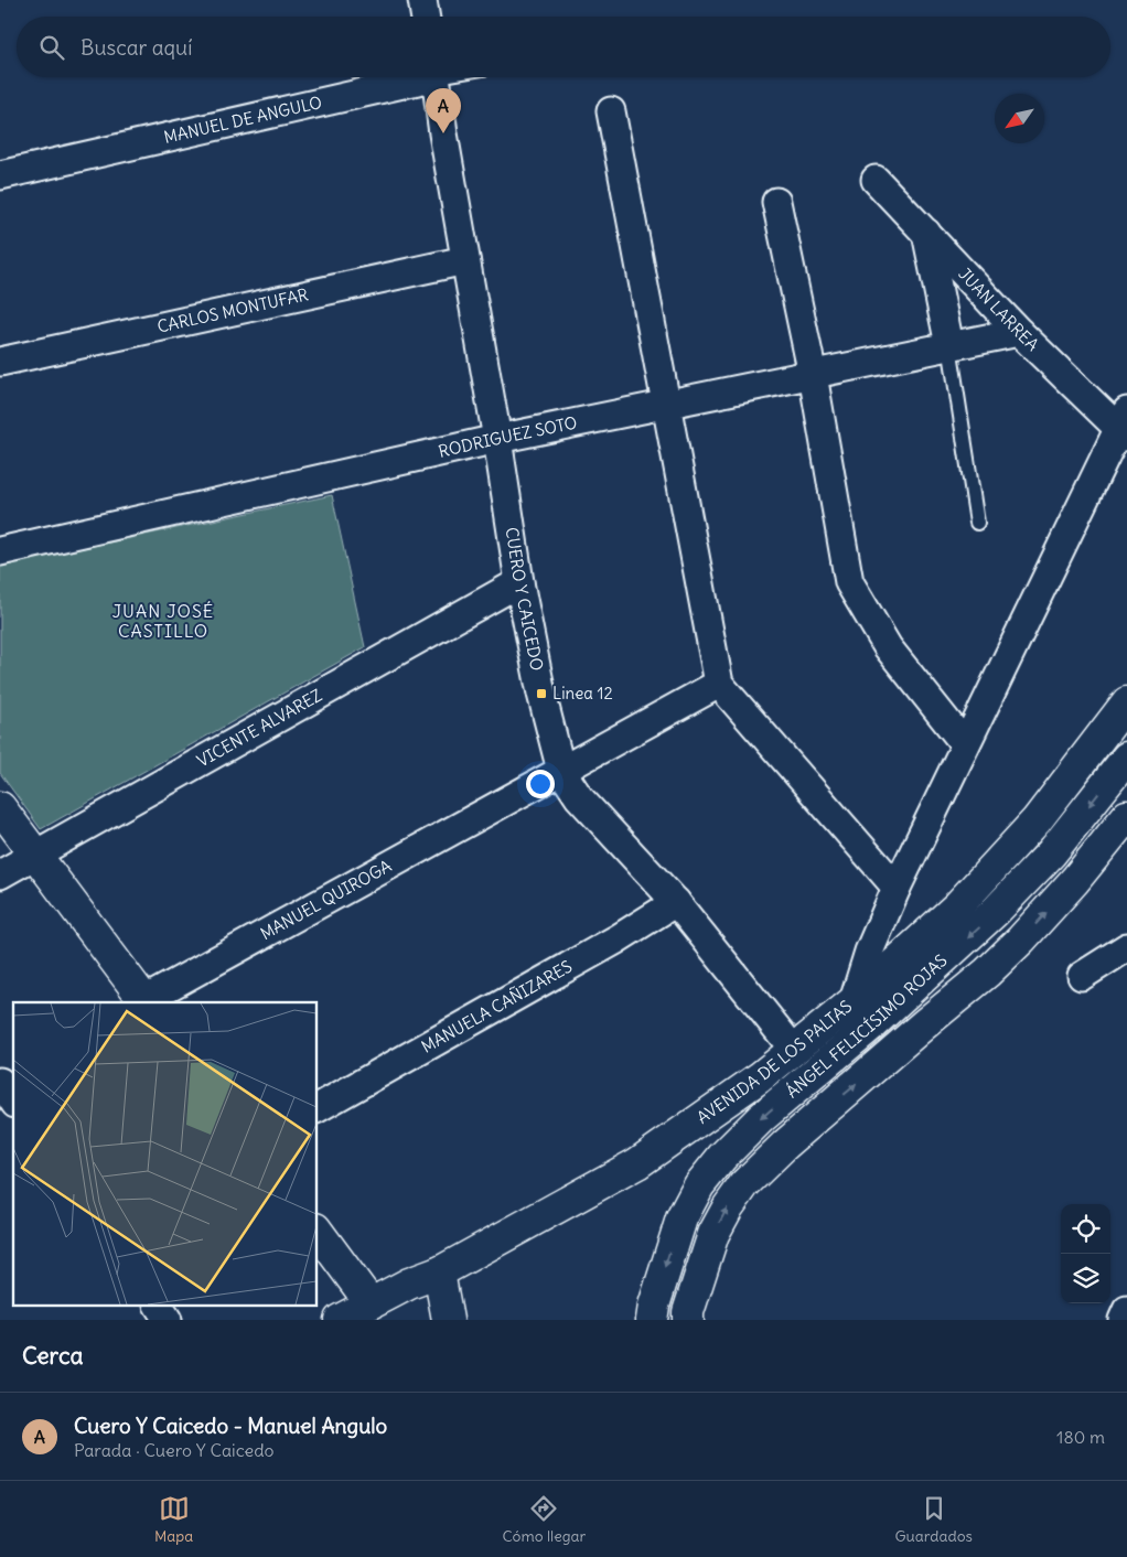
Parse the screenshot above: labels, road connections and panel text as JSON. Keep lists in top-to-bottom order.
{
  "streets": {
    "main road": ["ÁNGEL FELICÍSIMO ROJAS", "AVENIDA DE LOS PALTAS"],
    "street": [
      "MANUEL DE ANGULO",
      "JUAN LARREA",
      "CARLOS MONTUFAR",
      "RODRIGUEZ SOTO",
      "CUERO Y CAICEDO",
      "VICENTE ALVAREZ",
      "MANUEL QUIROGA",
      "MANUELA CAÑIZARES"
    ]
  },
  "crossings": [
    ["JUAN LARREA", "RODRIGUEZ SOTO"],
    ["CARLOS MONTUFAR", "CUERO Y CAICEDO"],
    ["RODRIGUEZ SOTO", "CUERO Y CAICEDO"],
    ["CUERO Y CAICEDO", "VICENTE ALVAREZ"],
    ["CUERO Y CAICEDO", "MANUEL QUIROGA"],
    ["CUERO Y CAICEDO", "MANUELA CAÑIZARES"],
    ["CUERO Y CAICEDO", "AVENIDA DE LOS PALTAS"]
  ],
  "districts": ["JUAN JOSÉ CASTILLO"],
  "places": {
    "transit": ["Linea 12"]
  },
  "north": "bottom left",
  "page": {
    "search": "Buscar aquí",
    "pins": "A",
    "heading": "Cerca",
    "list": [
      {
        "mark": "A",
        "name": "Cuero Y Caicedo - Manuel Angulo",
        "note": "Parada · Cuero Y Caicedo",
        "value": "180 m"
      }
    ],
    "nav": ["Mapa", "Cómo llegar", "Guardados"]
  }
}
